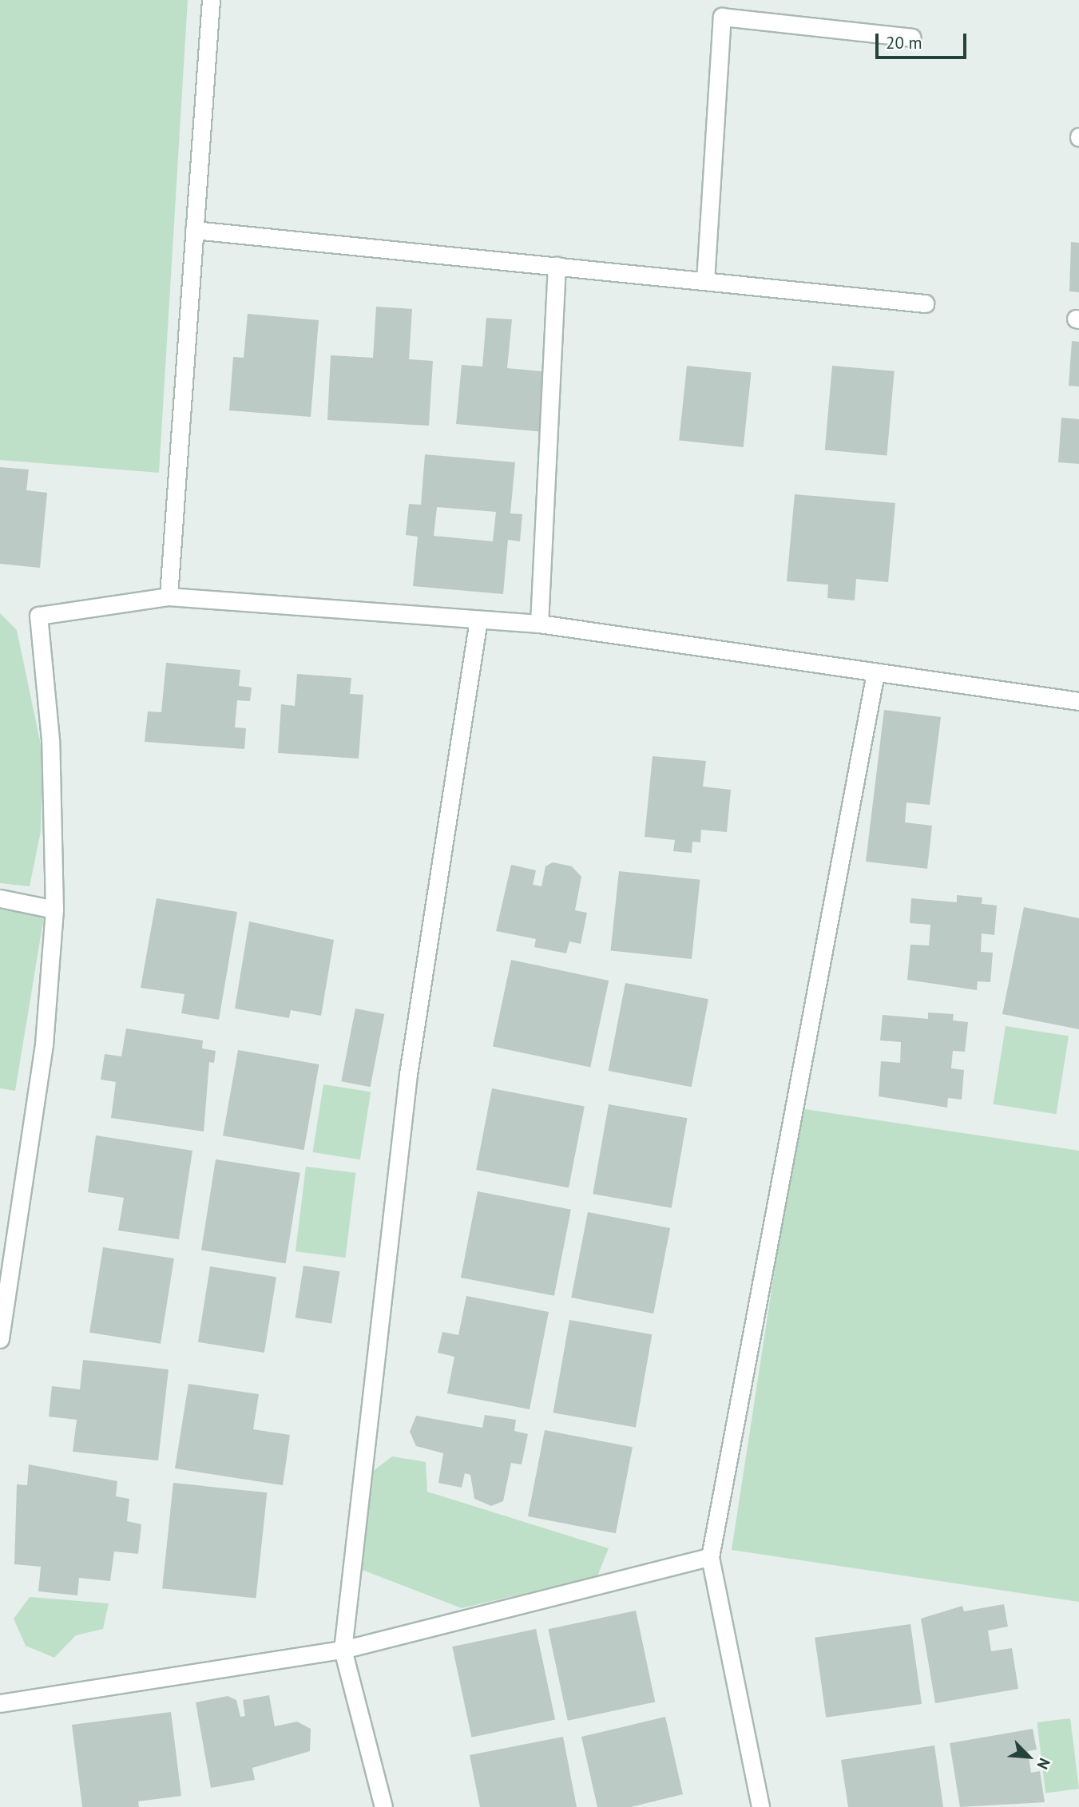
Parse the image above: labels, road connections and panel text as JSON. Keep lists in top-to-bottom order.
{
  "scale_bar": "20 m",
  "north": "bottom right"
}
